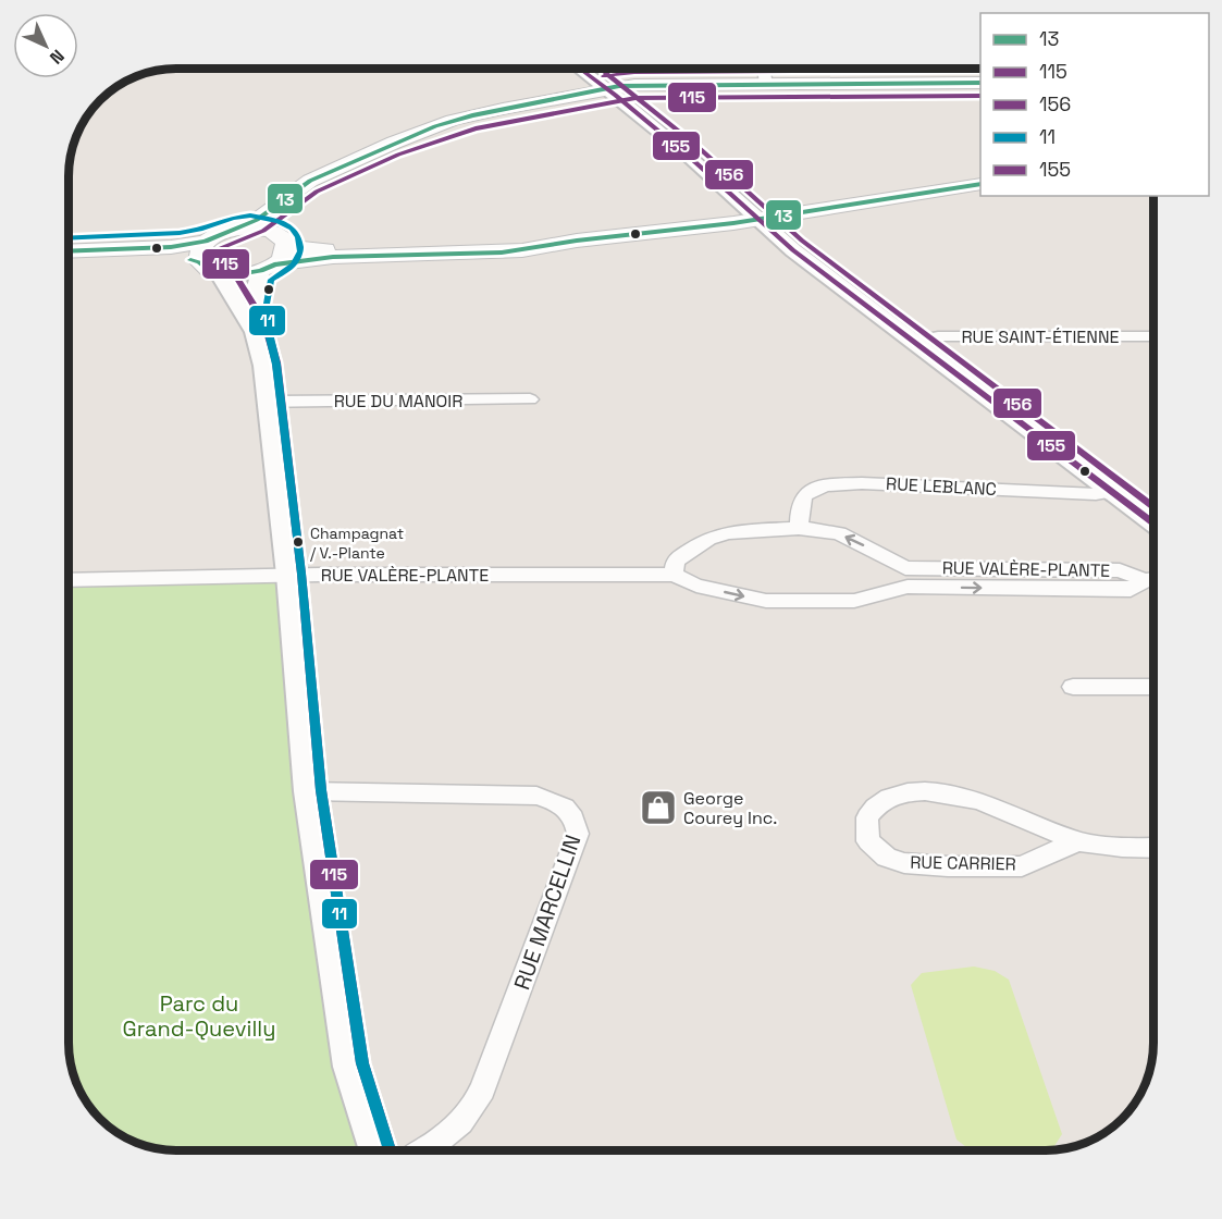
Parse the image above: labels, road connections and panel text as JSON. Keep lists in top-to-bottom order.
{
  "streets": {
    "street": [
      "RUE SAINT-ÉTIENNE",
      "RUE DU MANOIR",
      "RUE LEBLANC",
      "RUE VALÈRE-PLANTE",
      "RUE CARRIER",
      "RUE MARCELLIN"
    ]
  },
  "crossings": [
    ["RUE LEBLANC", "RUE VALÈRE-PLANTE"]
  ],
  "parks": ["Parc du Grand-Quevilly"],
  "places": {
    "other": ["Champagnat / V.-Plante"],
    "shop": ["George Courey Inc."]
  },
  "lines": [
    "transit line 156",
    "transit line 155",
    "transit line 13",
    "transit line 115",
    "transit line 11"
  ],
  "legend": [
    "13",
    "115",
    "156",
    "11",
    "155"
  ],
  "north": "bottom right"
}
